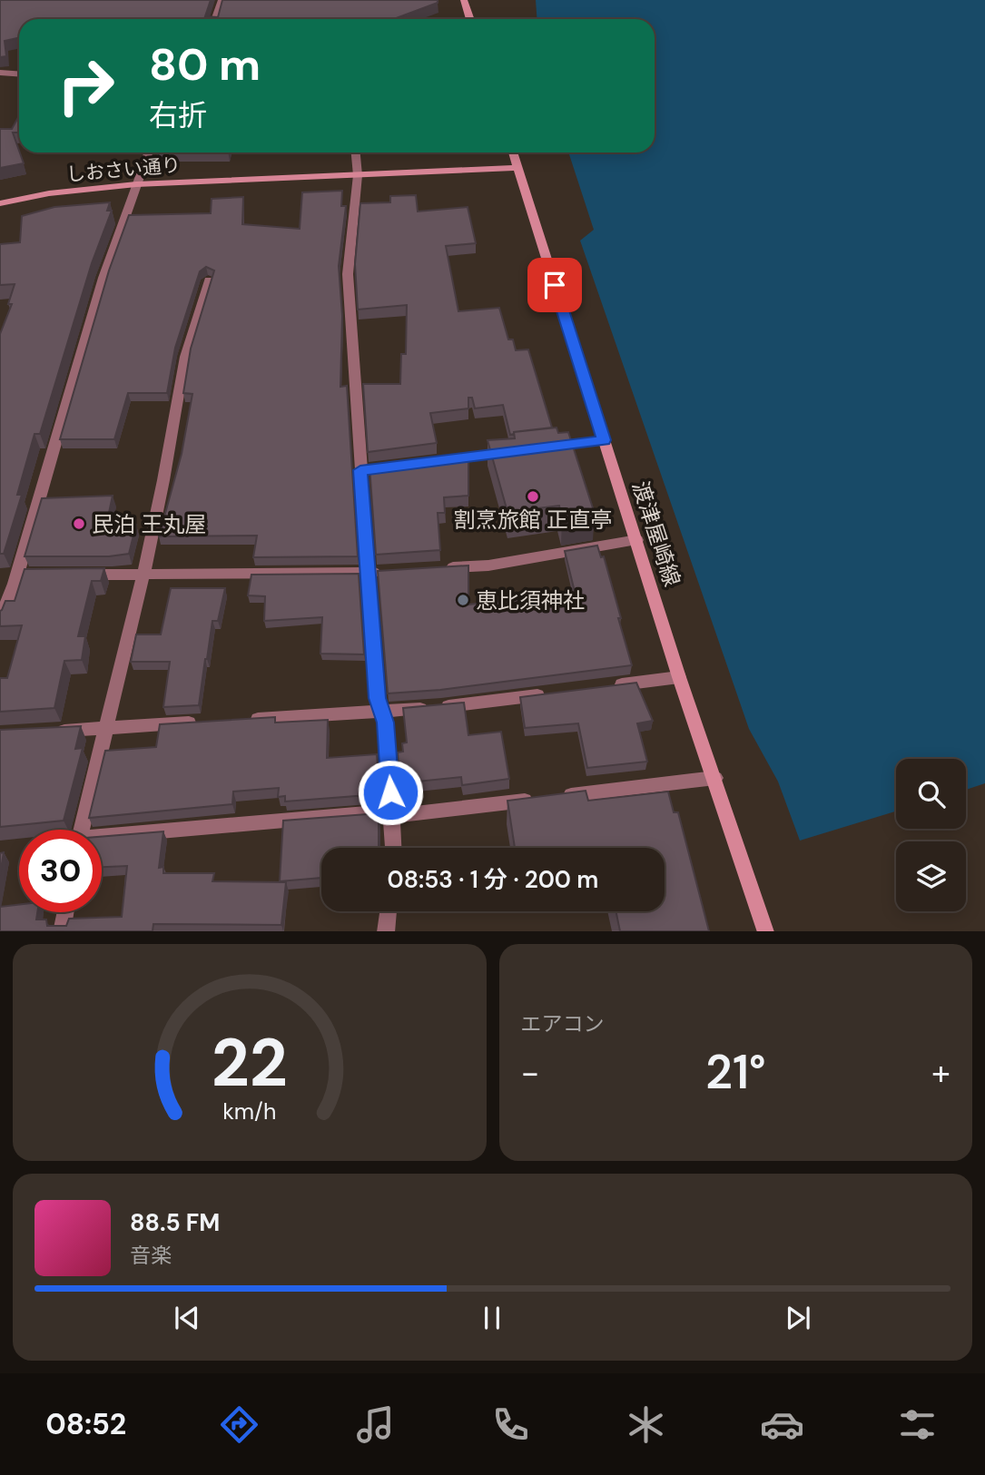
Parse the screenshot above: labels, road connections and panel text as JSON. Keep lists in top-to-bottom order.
{
  "streets": {
    "main road": ["しおさい通り", "渡津屋崎線"]
  },
  "crossings": [
    ["しおさい通り", "渡津屋崎線"]
  ],
  "places": ["割烹旅館 正直亭", "民泊 王丸屋", "恵比須神社"],
  "page": {
    "turn": ["80 m", "右折"],
    "limit": "30",
    "trip": "08:53 · 1 分 · 200 m",
    "tile": "エアコン",
    "heat": ["−", "21°", "+"],
    "song": ["88.5 FM", "音楽"],
    "tabs": "08:52",
    "gauge": ["22", "km/h"]
  }
}
